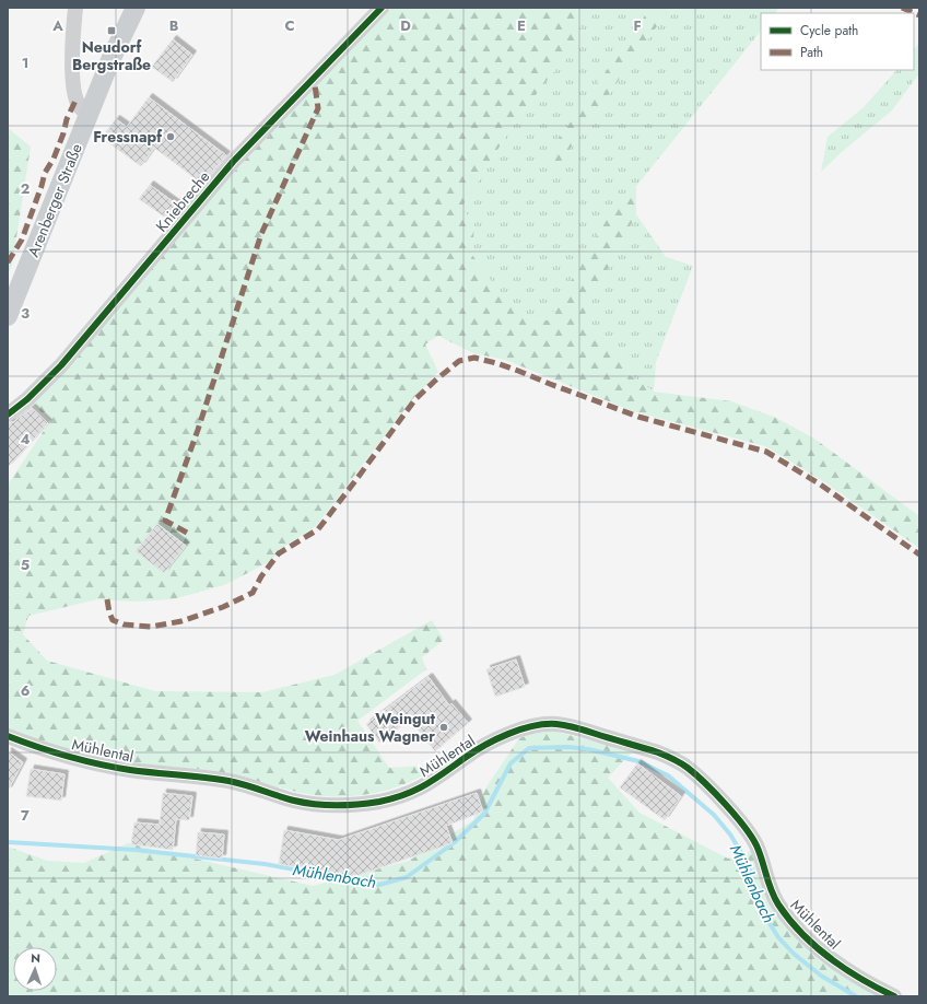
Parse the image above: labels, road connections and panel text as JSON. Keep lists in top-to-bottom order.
{
  "streets": {
    "main road": ["Arenberger Straße"],
    "street": ["Kniebreche", "Mühlental"]
  },
  "water": ["Mühlenbach"],
  "places": {
    "transit": ["Neudorf Bergstraße"],
    "other": ["Fressnapf", "Weingut Weinhaus Wagner"]
  },
  "legend": ["Cycle path", "Path"],
  "north": "top",
  "grid": {
    "columns": [
      "A",
      "B",
      "C",
      "D",
      "E",
      "F"
    ],
    "rows": [
      "1",
      "2",
      "3",
      "4",
      "5",
      "6",
      "7"
    ]
  }
}
